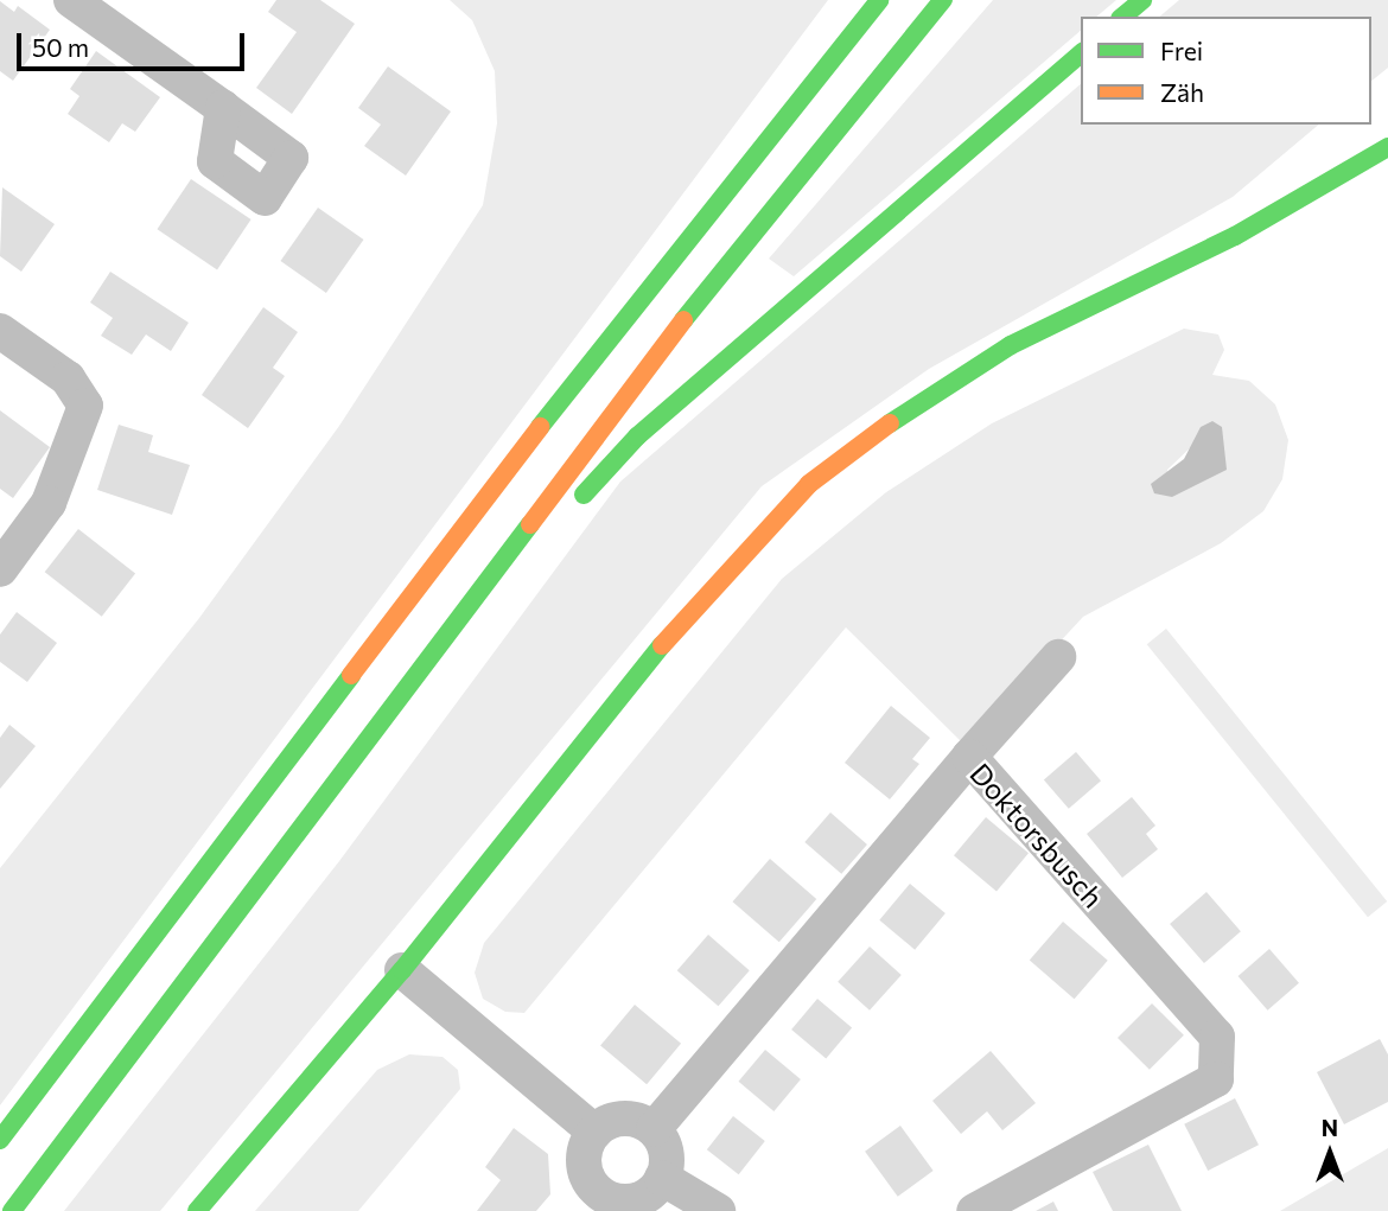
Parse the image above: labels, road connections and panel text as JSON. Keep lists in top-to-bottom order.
{
  "streets": {
    "street": ["Doktorsbusch"]
  },
  "legend": ["Frei", "Zäh"],
  "scale_bar": "50 m",
  "north": "top"
}
